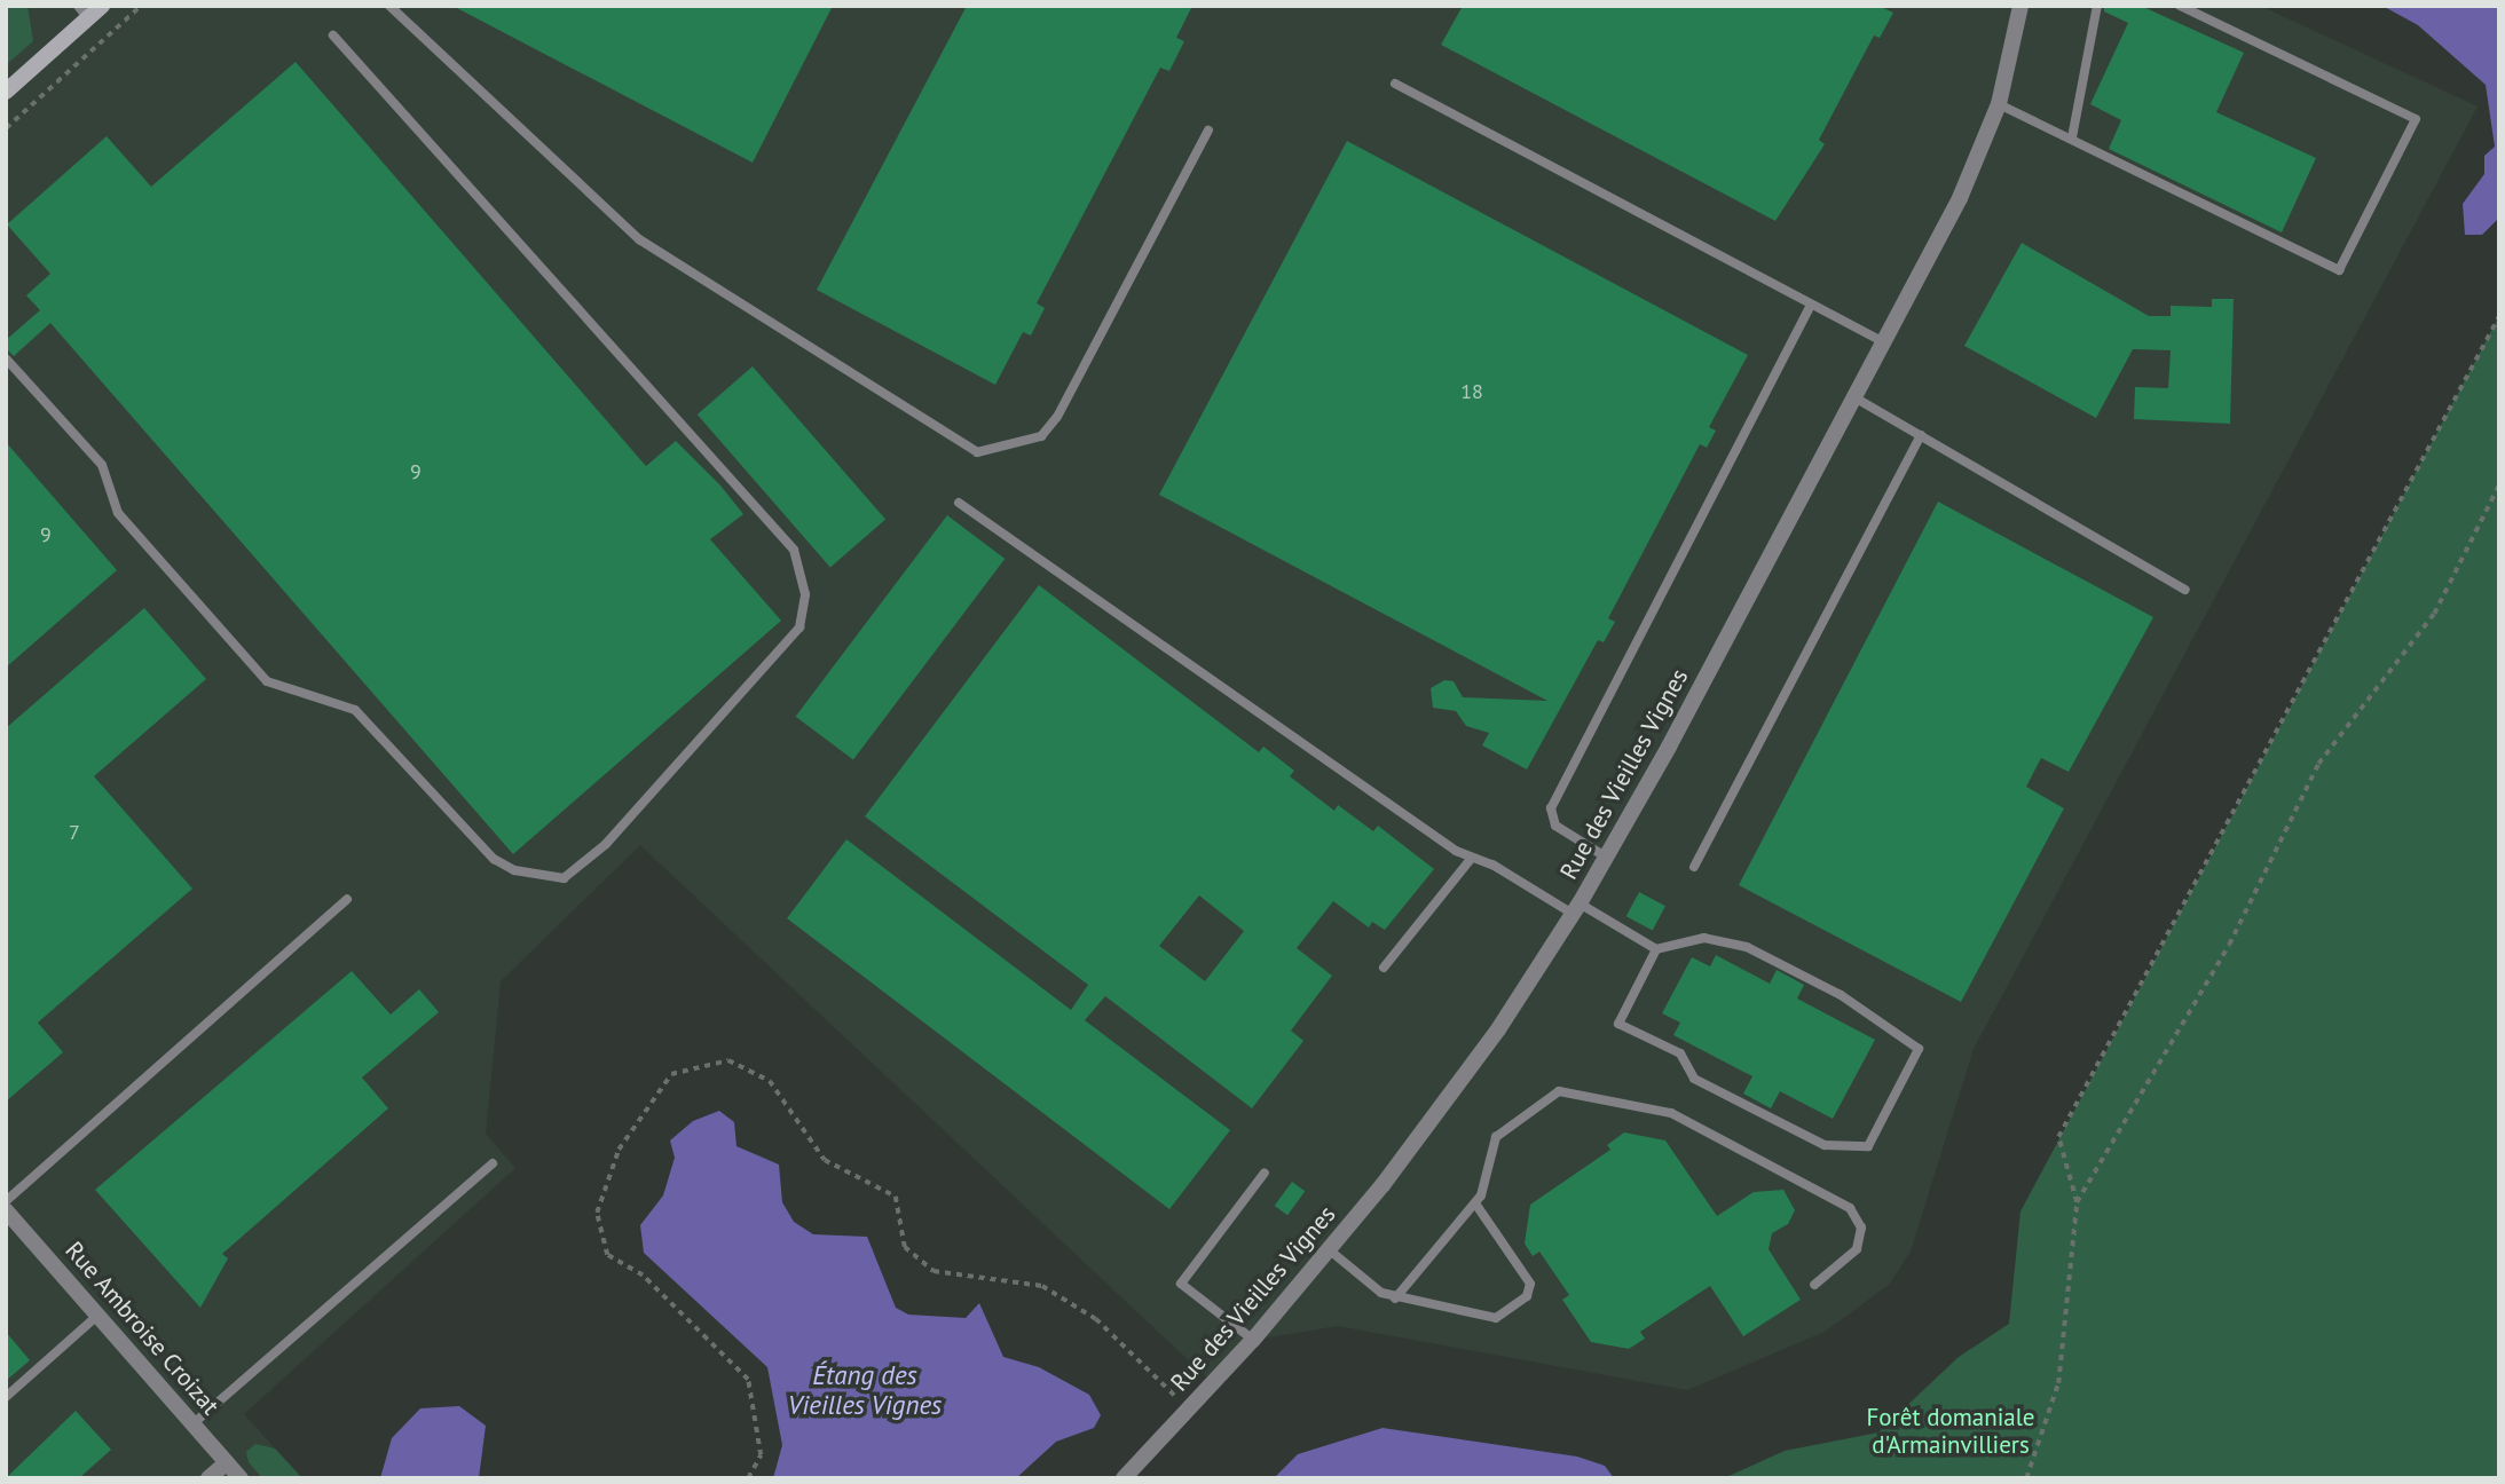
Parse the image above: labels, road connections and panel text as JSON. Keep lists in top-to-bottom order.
{
  "streets": {
    "street": ["Rue des Vieilles Vignes", "Rue Ambroise Croizat"]
  },
  "water": ["Étang des Vieilles Vignes"],
  "parks": ["Forêt domaniale d'Armainvilliers"],
  "house_numbers": [
    "18",
    "9",
    "9",
    "7"
  ]
}
